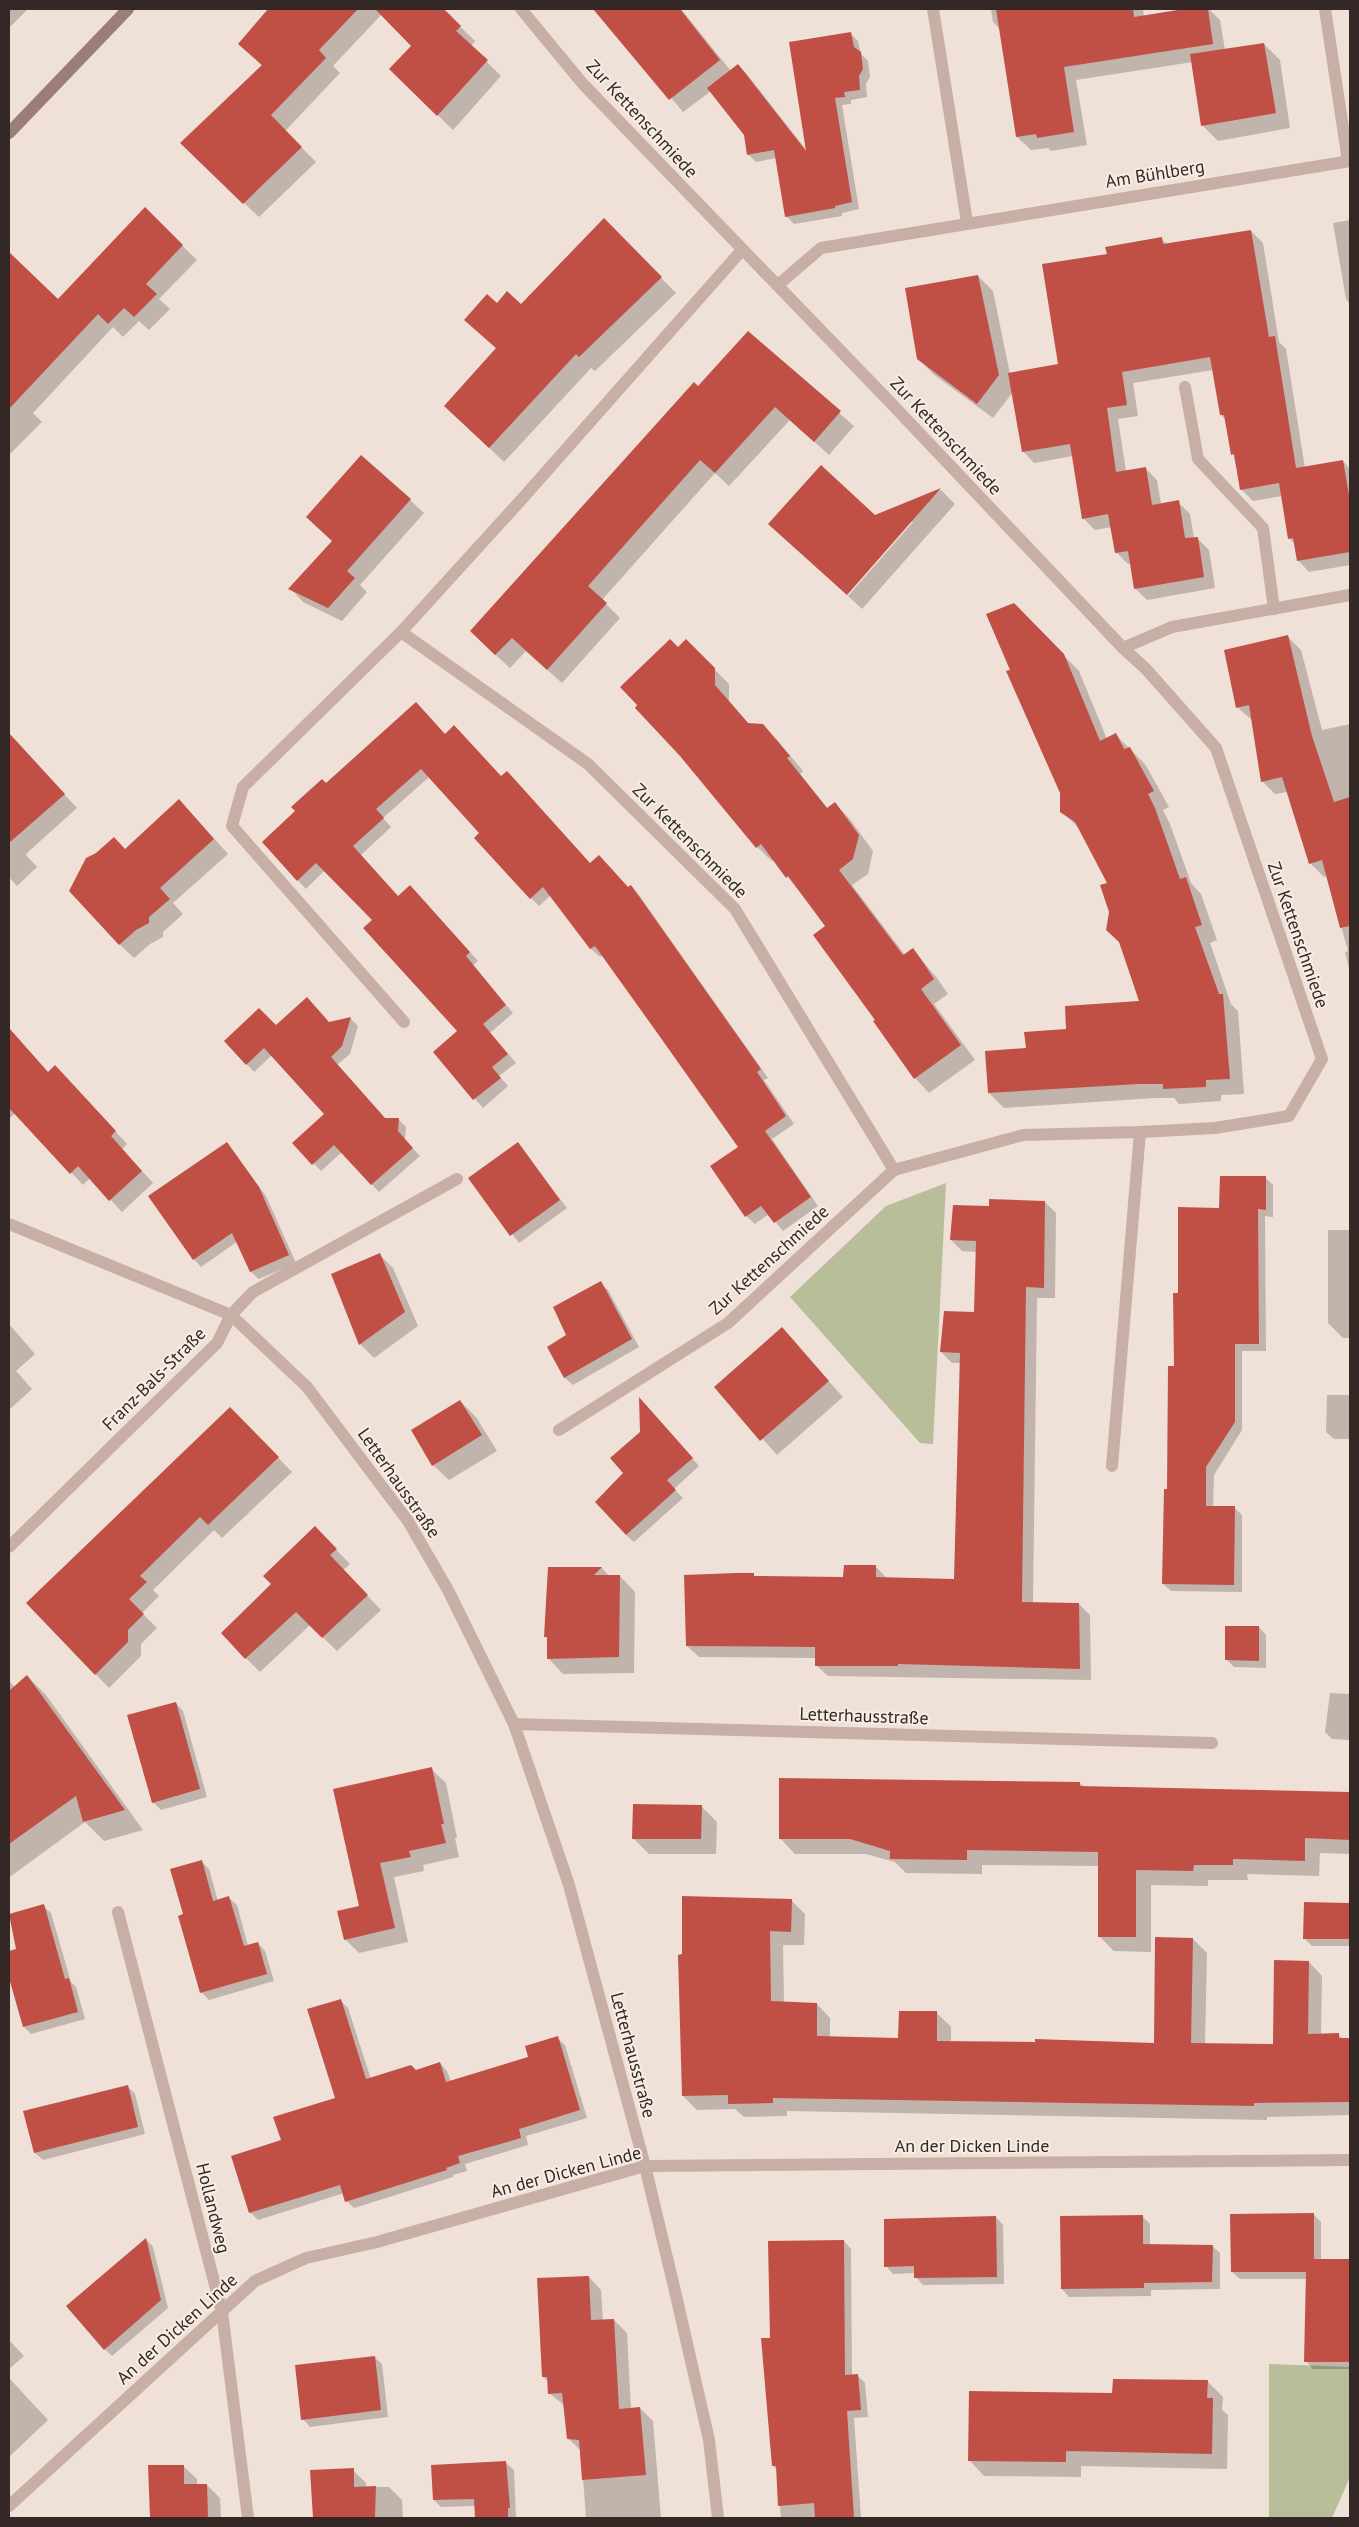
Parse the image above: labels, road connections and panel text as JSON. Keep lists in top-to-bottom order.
{
  "streets": {
    "street": [
      "Zur Kettenschmiede",
      "Am Bühlberg",
      "Franz-Bals-Straße",
      "Letterhausstraße",
      "An der Dicken Linde",
      "Hollandweg"
    ]
  },
  "crossings": [
    ["Zur Kettenschmiede", "Am Bühlberg"],
    ["Franz-Bals-Straße", "Letterhausstraße"],
    ["Letterhausstraße", "An der Dicken Linde"],
    ["An der Dicken Linde", "Hollandweg"]
  ]
}
